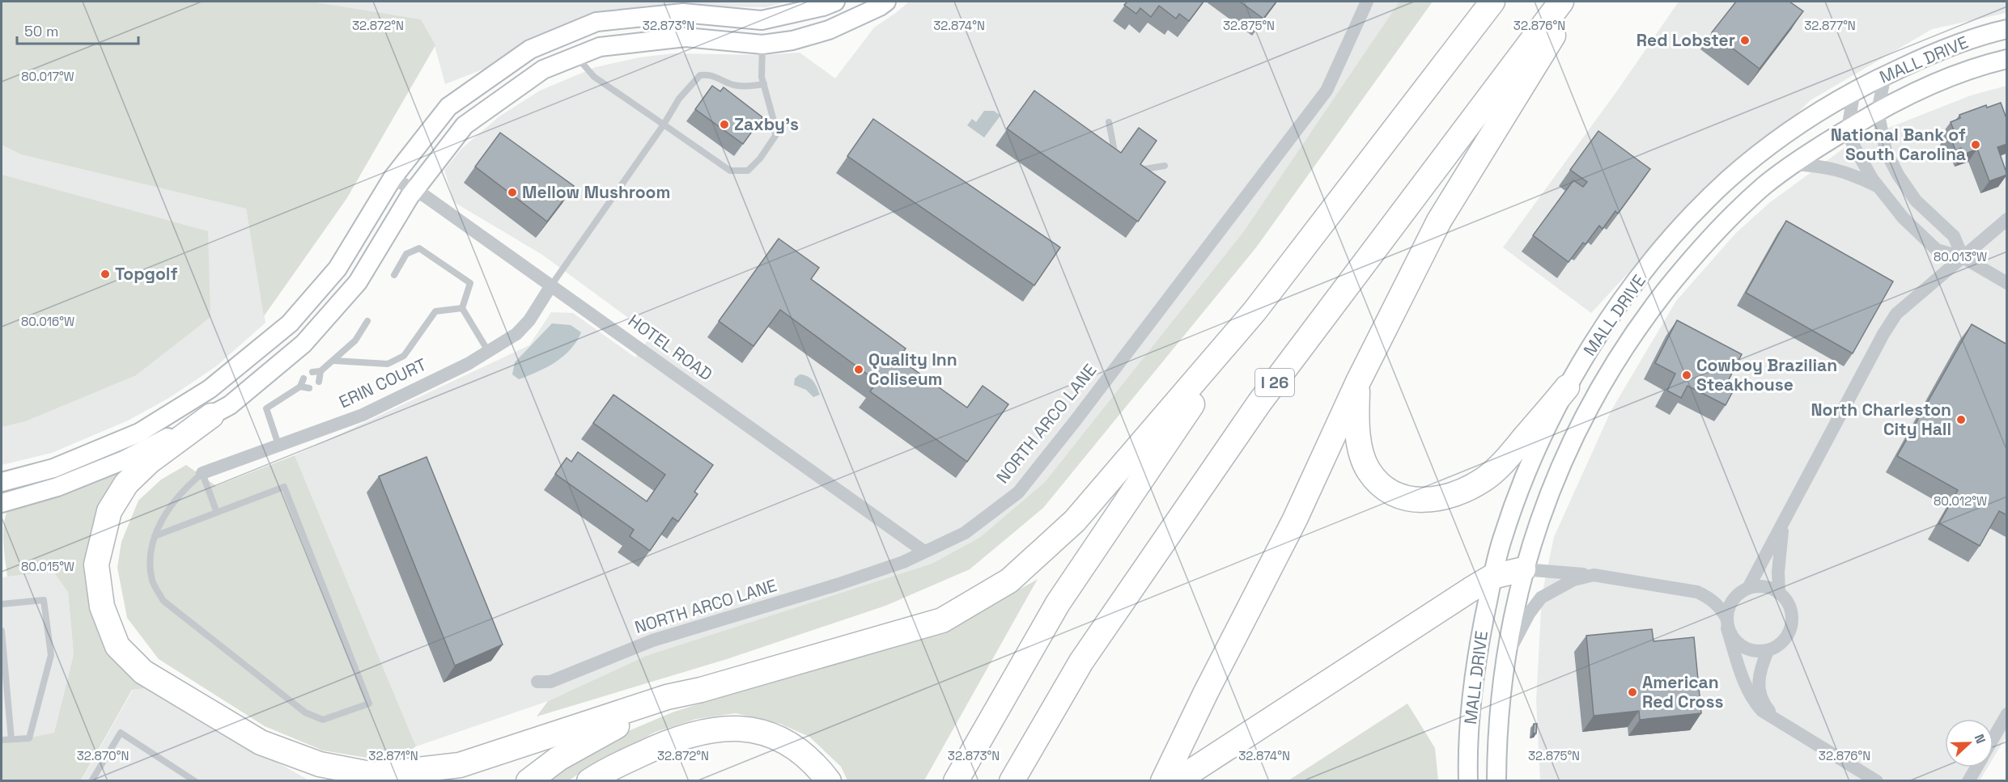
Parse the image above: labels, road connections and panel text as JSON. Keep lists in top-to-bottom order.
{
  "streets": {
    "highway": ["I 26"],
    "street": [
      "MALL DRIVE",
      "HOTEL ROAD",
      "ERIN COURT",
      "NORTH ARCO LANE"
    ]
  },
  "crossings": [
    ["HOTEL ROAD", "ERIN COURT"],
    ["HOTEL ROAD", "NORTH ARCO LANE"]
  ],
  "places": [
    "Red Lobster",
    "Zaxby's",
    "National Bank of South Carolina",
    "Mellow Mushroom",
    "Topgolf",
    "Quality Inn Coliseum",
    "Cowboy Brazilian Steakhouse",
    "North Charleston City Hall",
    "American Red Cross"
  ],
  "scale_bar": "50 m",
  "north": "right",
  "coordinates": [
    "32.873°N",
    "32.874°N",
    "32.875°N",
    "32.876°N",
    "32.872°N",
    "32.877°N",
    "80.017°W",
    "80.013°W",
    "80.016°W",
    "80.012°W",
    "80.015°W",
    "32.870°N",
    "32.871°N"
  ]
}
